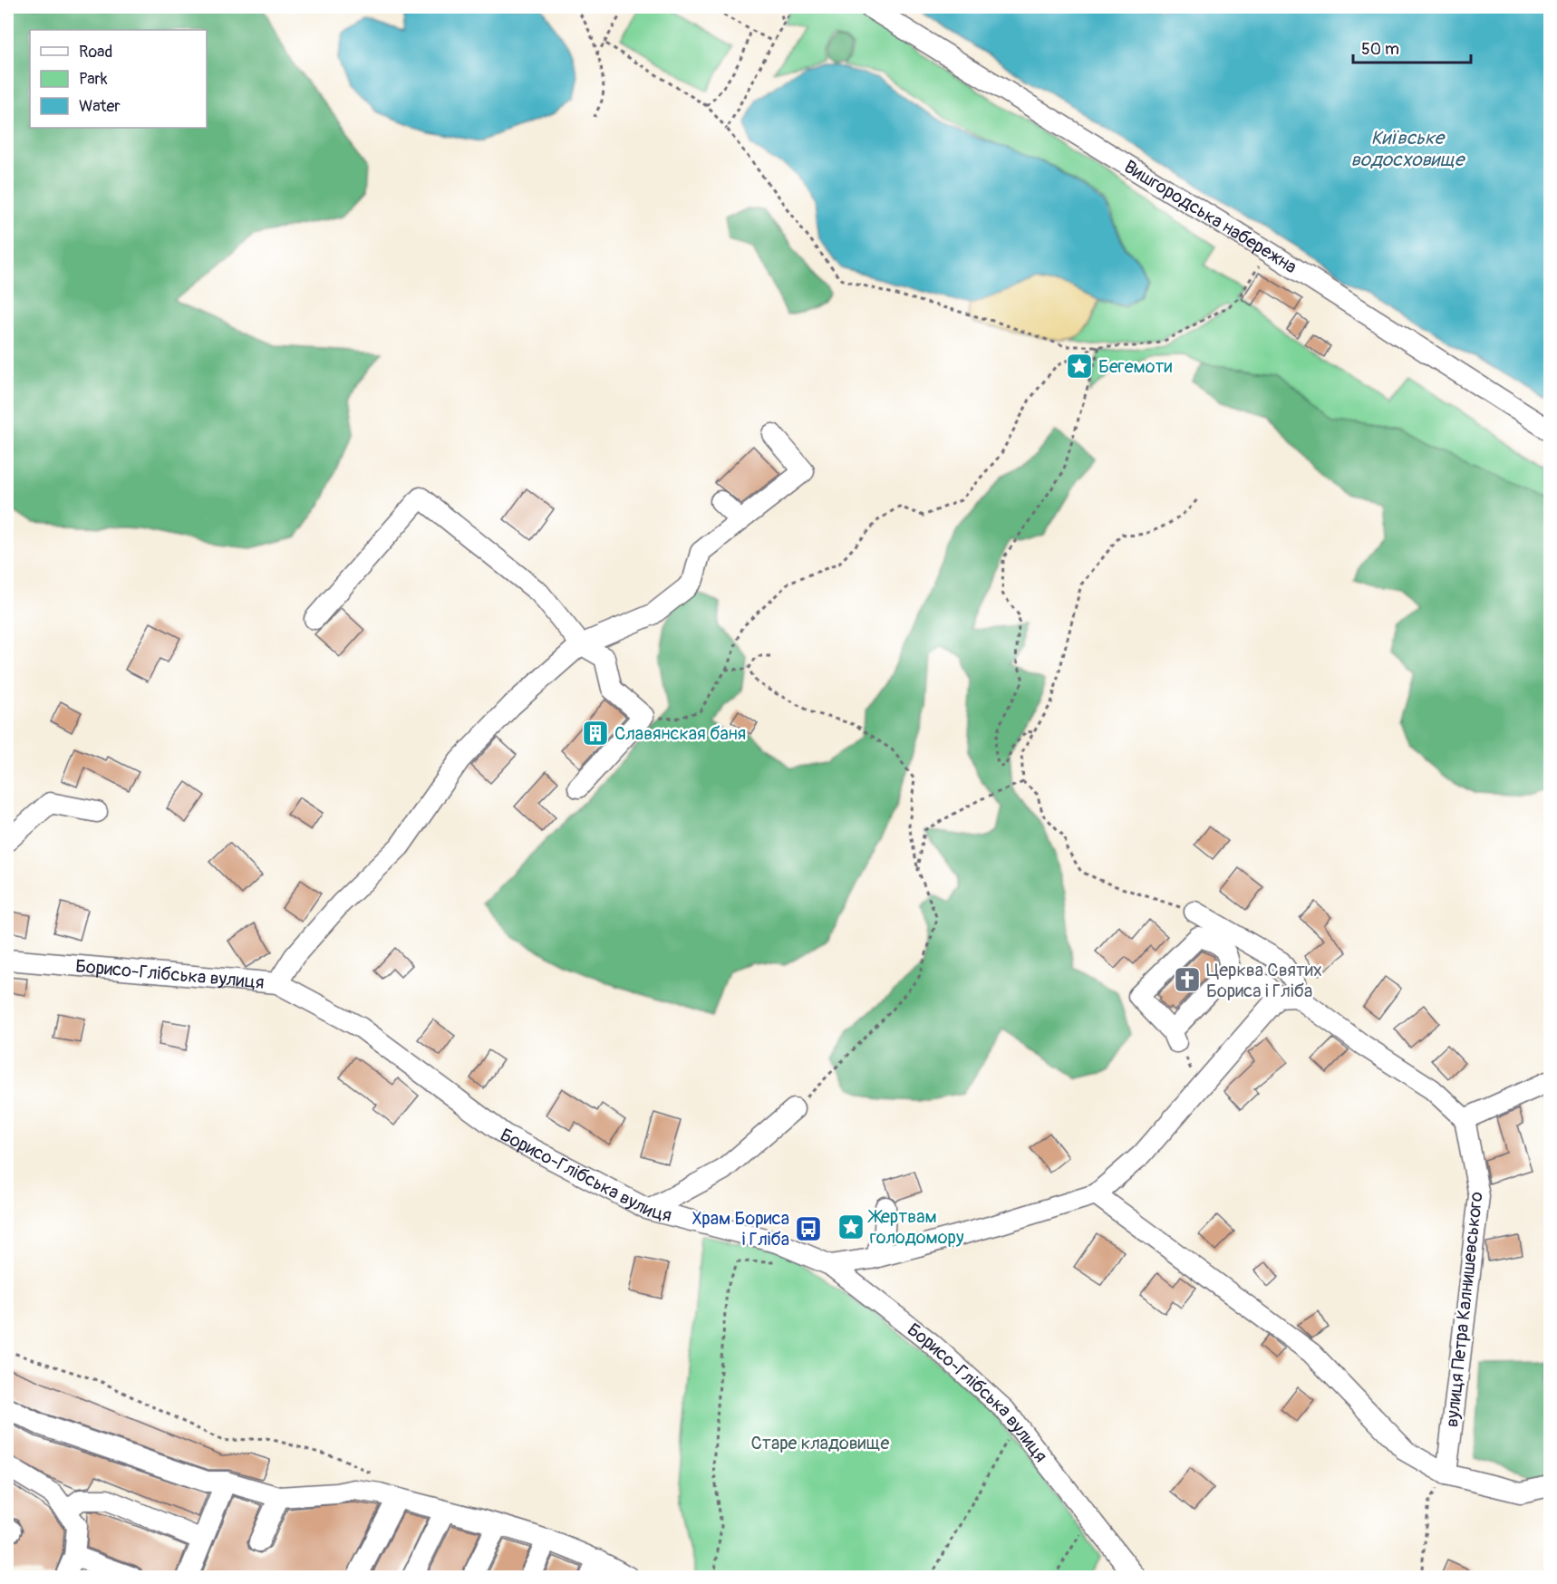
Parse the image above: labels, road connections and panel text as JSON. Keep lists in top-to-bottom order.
{
  "streets": {
    "street": ["Вишгородська набережна", "Борисо-Глібська вулиця", "вулиця Петра Калнишевського"]
  },
  "water": ["Київське водосховище"],
  "parks": ["Старе кладовище"],
  "places": {
    "place": ["Бегемоти", "Жертвам голодомору"],
    "building": ["Славянская баня"],
    "church": ["Церква Святих Бориса і Гліба"],
    "bus stop": ["Храм Бориса і Гліба"]
  },
  "legend": ["Road", "Park", "Water"],
  "scale_bar": "50 m"
}
